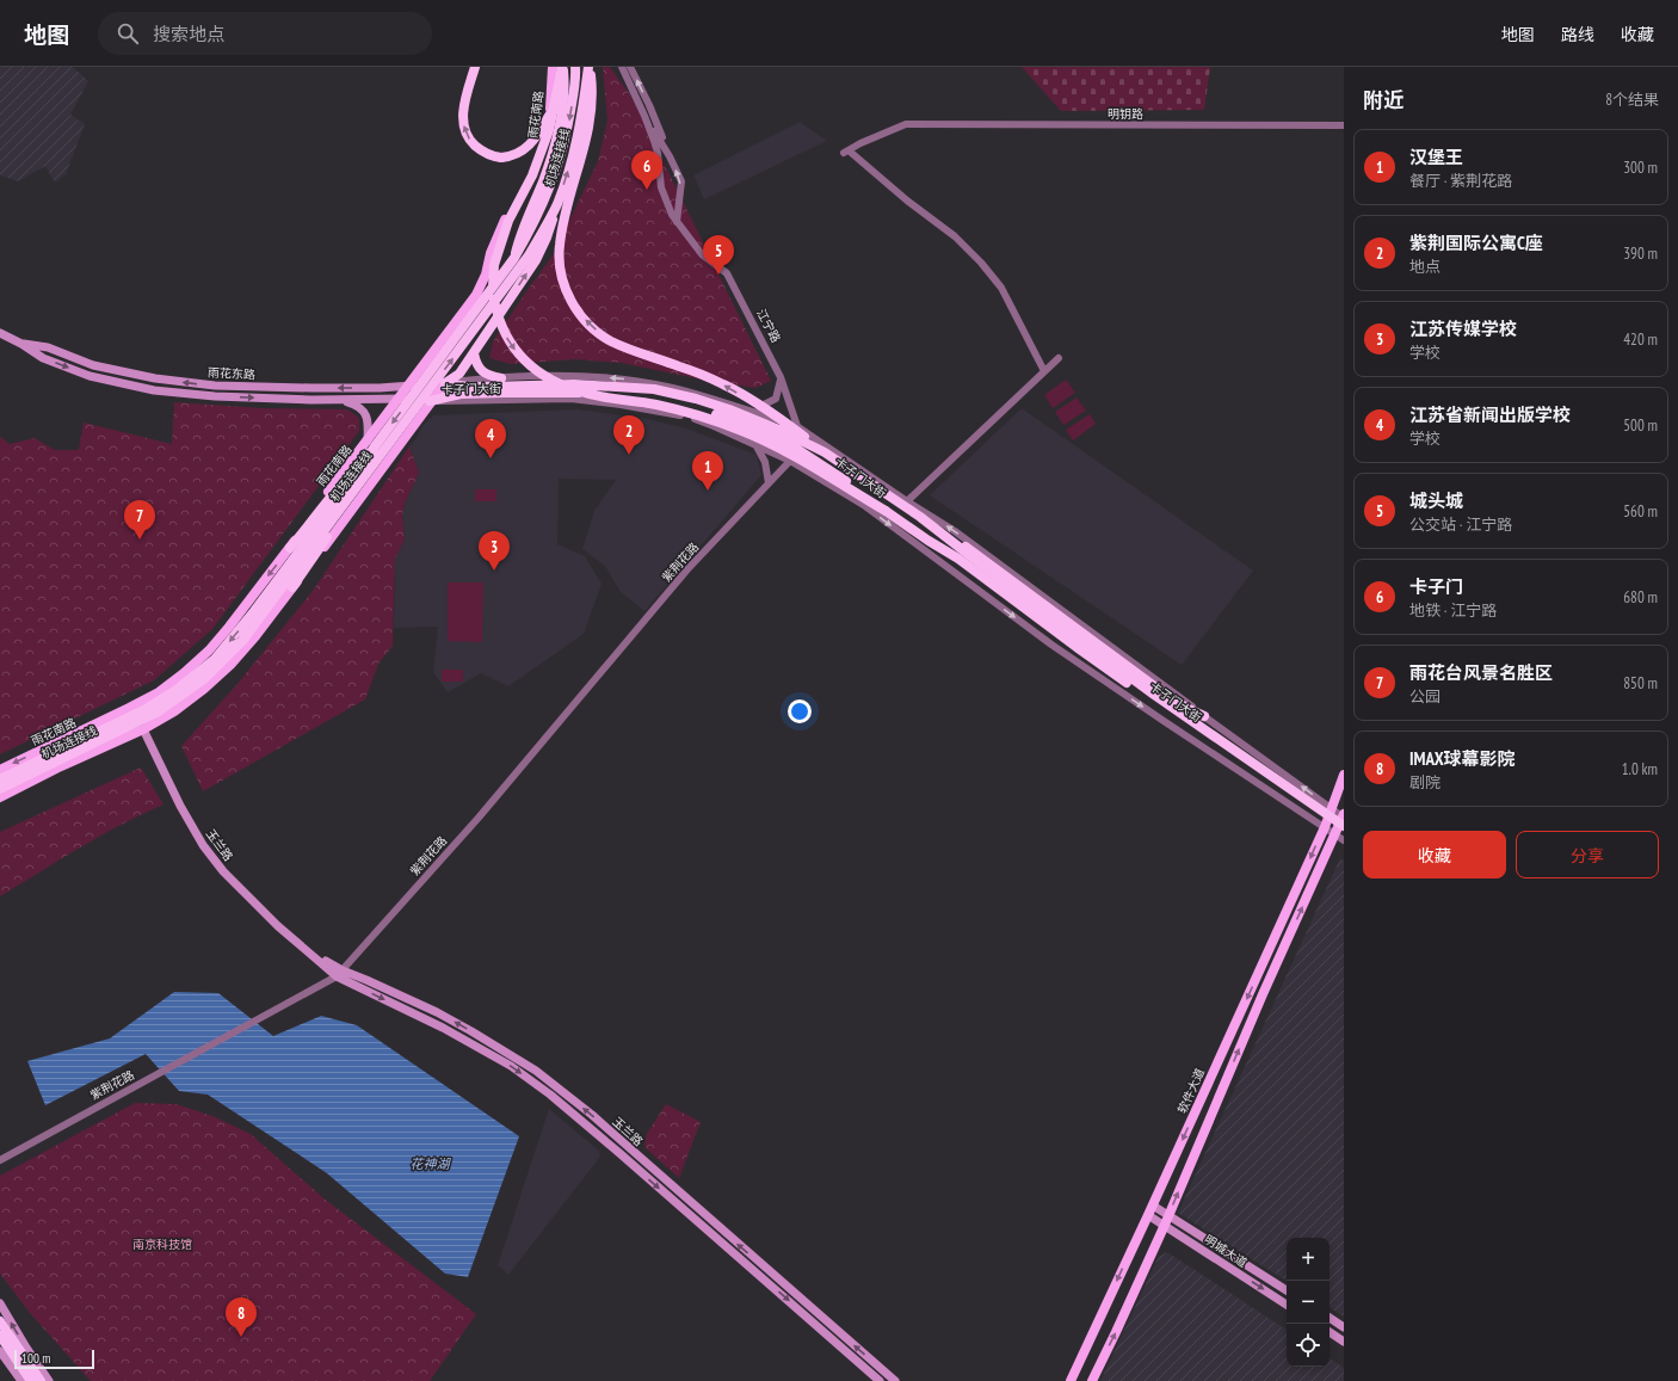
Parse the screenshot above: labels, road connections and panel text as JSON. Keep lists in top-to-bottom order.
{
  "streets": {
    "highway": ["机场连接线", "卡子门大街"],
    "main road": [
      "雨花南路",
      "雨花东路",
      "玉兰路",
      "软件大道",
      "明城大道"
    ],
    "street": ["明钥路", "江宁路", "紫荆花路"]
  },
  "crossings": [
    ["雨花南路", "机场连接线"],
    ["雨花南路", "雨花东路"],
    ["江宁路", "卡子门大街"],
    ["雨花东路", "卡子门大街"],
    ["卡子门大街", "紫荆花路"],
    ["卡子门大街", "软件大道"],
    ["紫荆花路", "玉兰路"],
    ["软件大道", "明城大道"]
  ],
  "water": ["花神湖"],
  "parks": ["南京科技馆"],
  "scale_bar": "100 m",
  "page": {
    "header": "地图",
    "search": "搜索地点",
    "nav": ["地图", "路线", "收藏"],
    "heading": ["附近", "8个结果"],
    "list": [
      {
        "mark": "1",
        "name": "汉堡王",
        "note": "餐厅 · 紫荆花路",
        "value": "300 m"
      },
      {
        "mark": "2",
        "name": "紫荆国际公寓C座",
        "note": "地点",
        "value": "390 m"
      },
      {
        "mark": "3",
        "name": "江苏传媒学校",
        "note": "学校",
        "value": "420 m"
      },
      {
        "mark": "4",
        "name": "江苏省新闻出版学校",
        "note": "学校",
        "value": "500 m"
      },
      {
        "mark": "5",
        "name": "城头城",
        "note": "公交站 · 江宁路",
        "value": "560 m"
      },
      {
        "mark": "6",
        "name": "卡子门",
        "note": "地铁 · 江宁路",
        "value": "680 m"
      },
      {
        "mark": "7",
        "name": "雨花台风景名胜区",
        "note": "公园",
        "value": "850 m"
      },
      {
        "mark": "8",
        "name": "IMAX球幕影院",
        "note": "剧院",
        "value": "1.0 km"
      }
    ],
    "pins": [
      "6",
      "5",
      "2",
      "4",
      "1",
      "7",
      "3",
      "8"
    ],
    "buttons": ["收藏", "分享"],
    "map_buttons": ["+", "−"],
    "scale": "100 m"
  }
}
